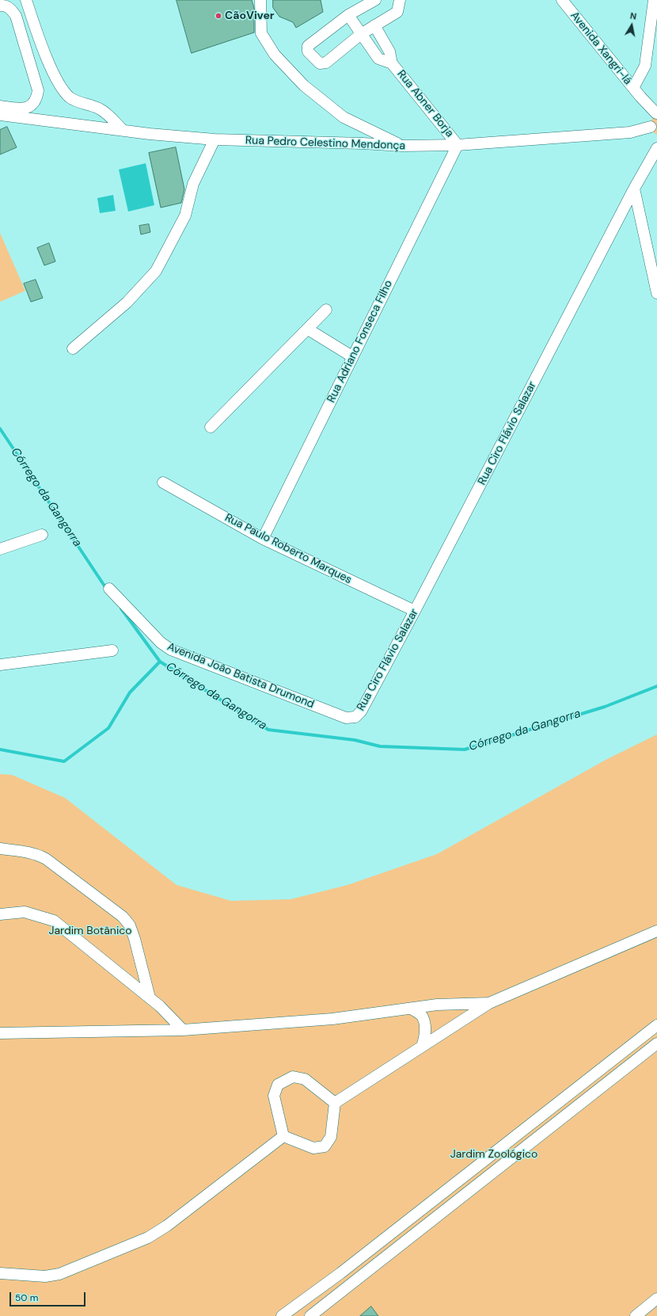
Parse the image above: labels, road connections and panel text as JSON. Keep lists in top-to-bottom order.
{
  "streets": {
    "street": [
      "Avenida Xangri-lá",
      "Rua Abner Borja",
      "Rua Pedro Celestino Mendonça",
      "Rua Adriano Fonseca Filho",
      "Rua Ciro Flávio Salazar",
      "Rua Paulo Roberto Marques",
      "Avenida João Batista Drumond"
    ]
  },
  "crossings": [
    ["Avenida Xangri-lá", "Rua Pedro Celestino Mendonça"],
    ["Rua Abner Borja", "Rua Pedro Celestino Mendonça"],
    ["Rua Abner Borja", "Rua Adriano Fonseca Filho"],
    ["Rua Pedro Celestino Mendonça", "Rua Adriano Fonseca Filho"],
    ["Rua Adriano Fonseca Filho", "Rua Paulo Roberto Marques"],
    ["Rua Ciro Flávio Salazar", "Rua Paulo Roberto Marques"],
    ["Rua Ciro Flávio Salazar", "Avenida João Batista Drumond"]
  ],
  "water": ["Córrego da Gangorra"],
  "parks": ["Jardim Botânico", "Jardim Zoológico"],
  "places": ["CãoViver"],
  "scale_bar": "50 m",
  "north": "top"
}
